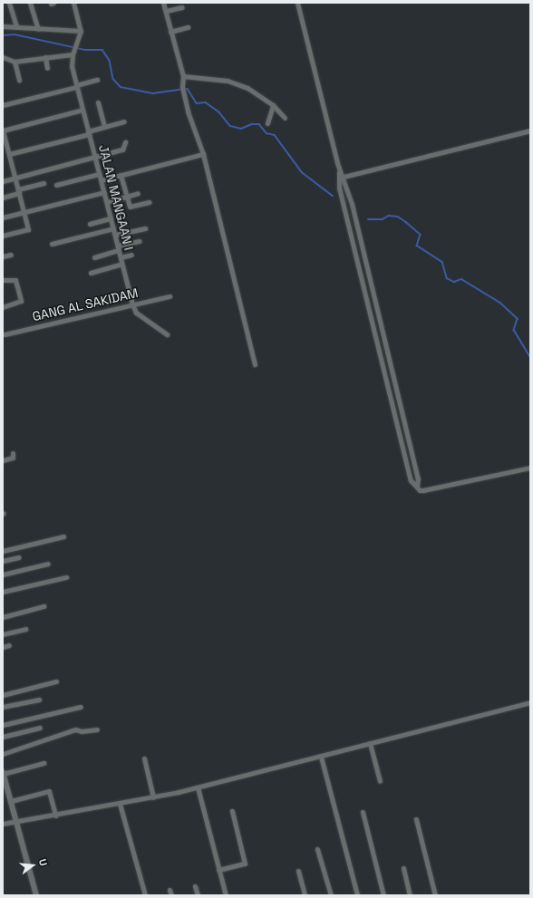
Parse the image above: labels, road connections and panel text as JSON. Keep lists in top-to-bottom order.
{
  "streets": {
    "street": ["JALAN MANGAAN I", "GANG AL SAKIDAM"]
  },
  "crossings": [
    ["JALAN MANGAAN I", "GANG AL SAKIDAM"]
  ],
  "north": "right"
}
